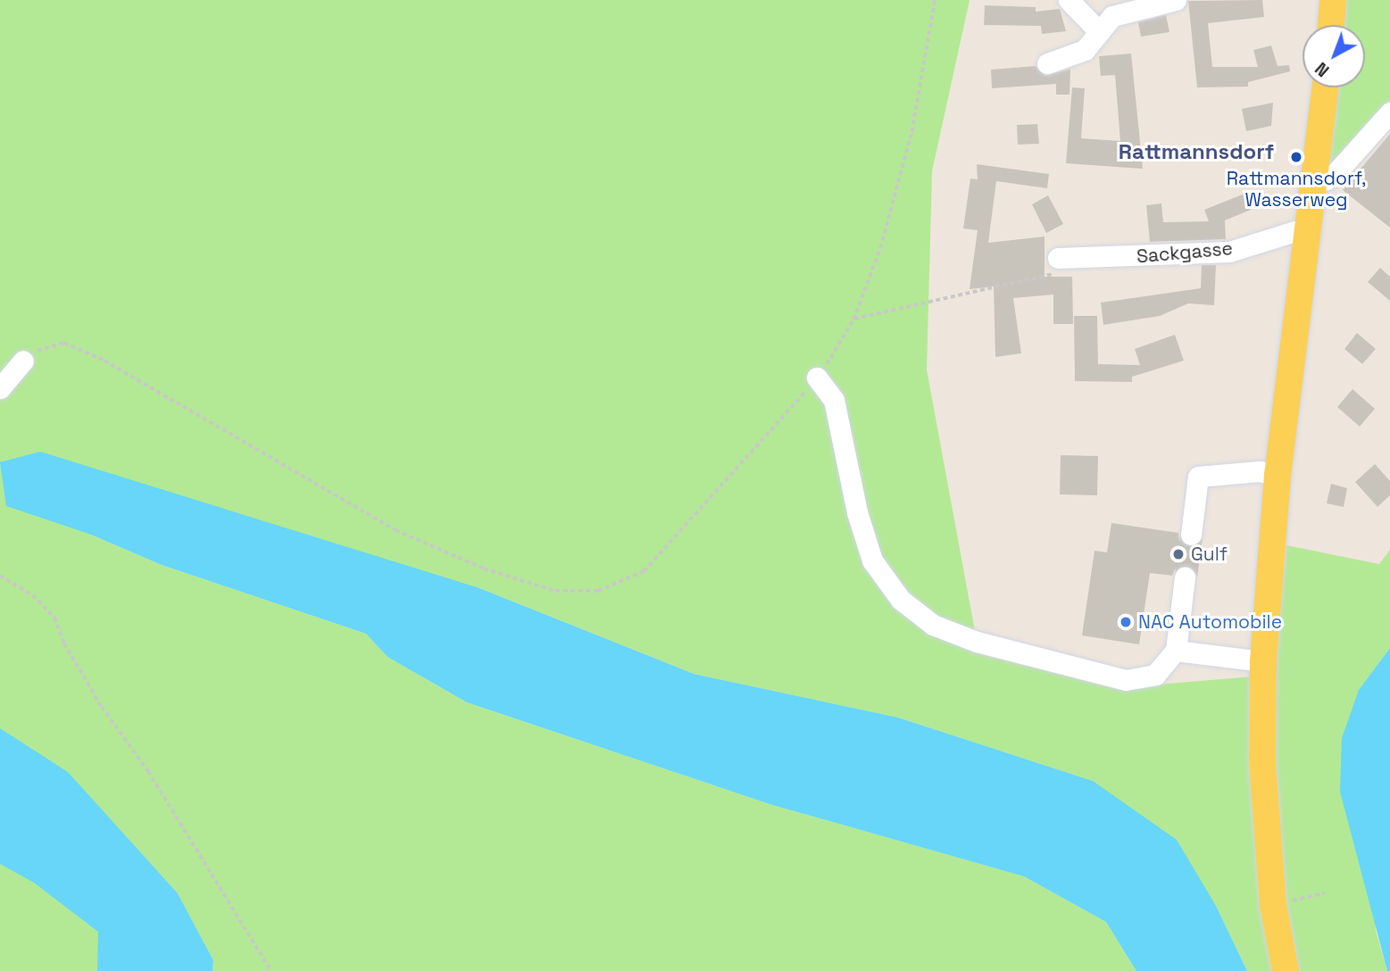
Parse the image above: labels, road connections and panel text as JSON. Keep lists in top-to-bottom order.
{
  "streets": {
    "street": ["Sackgasse"]
  },
  "districts": ["Rattmannsdorf"],
  "places": ["Rattmannsdorf, Wasserweg", "Gulf", "NAC Automobile"],
  "north": "bottom left"
}
